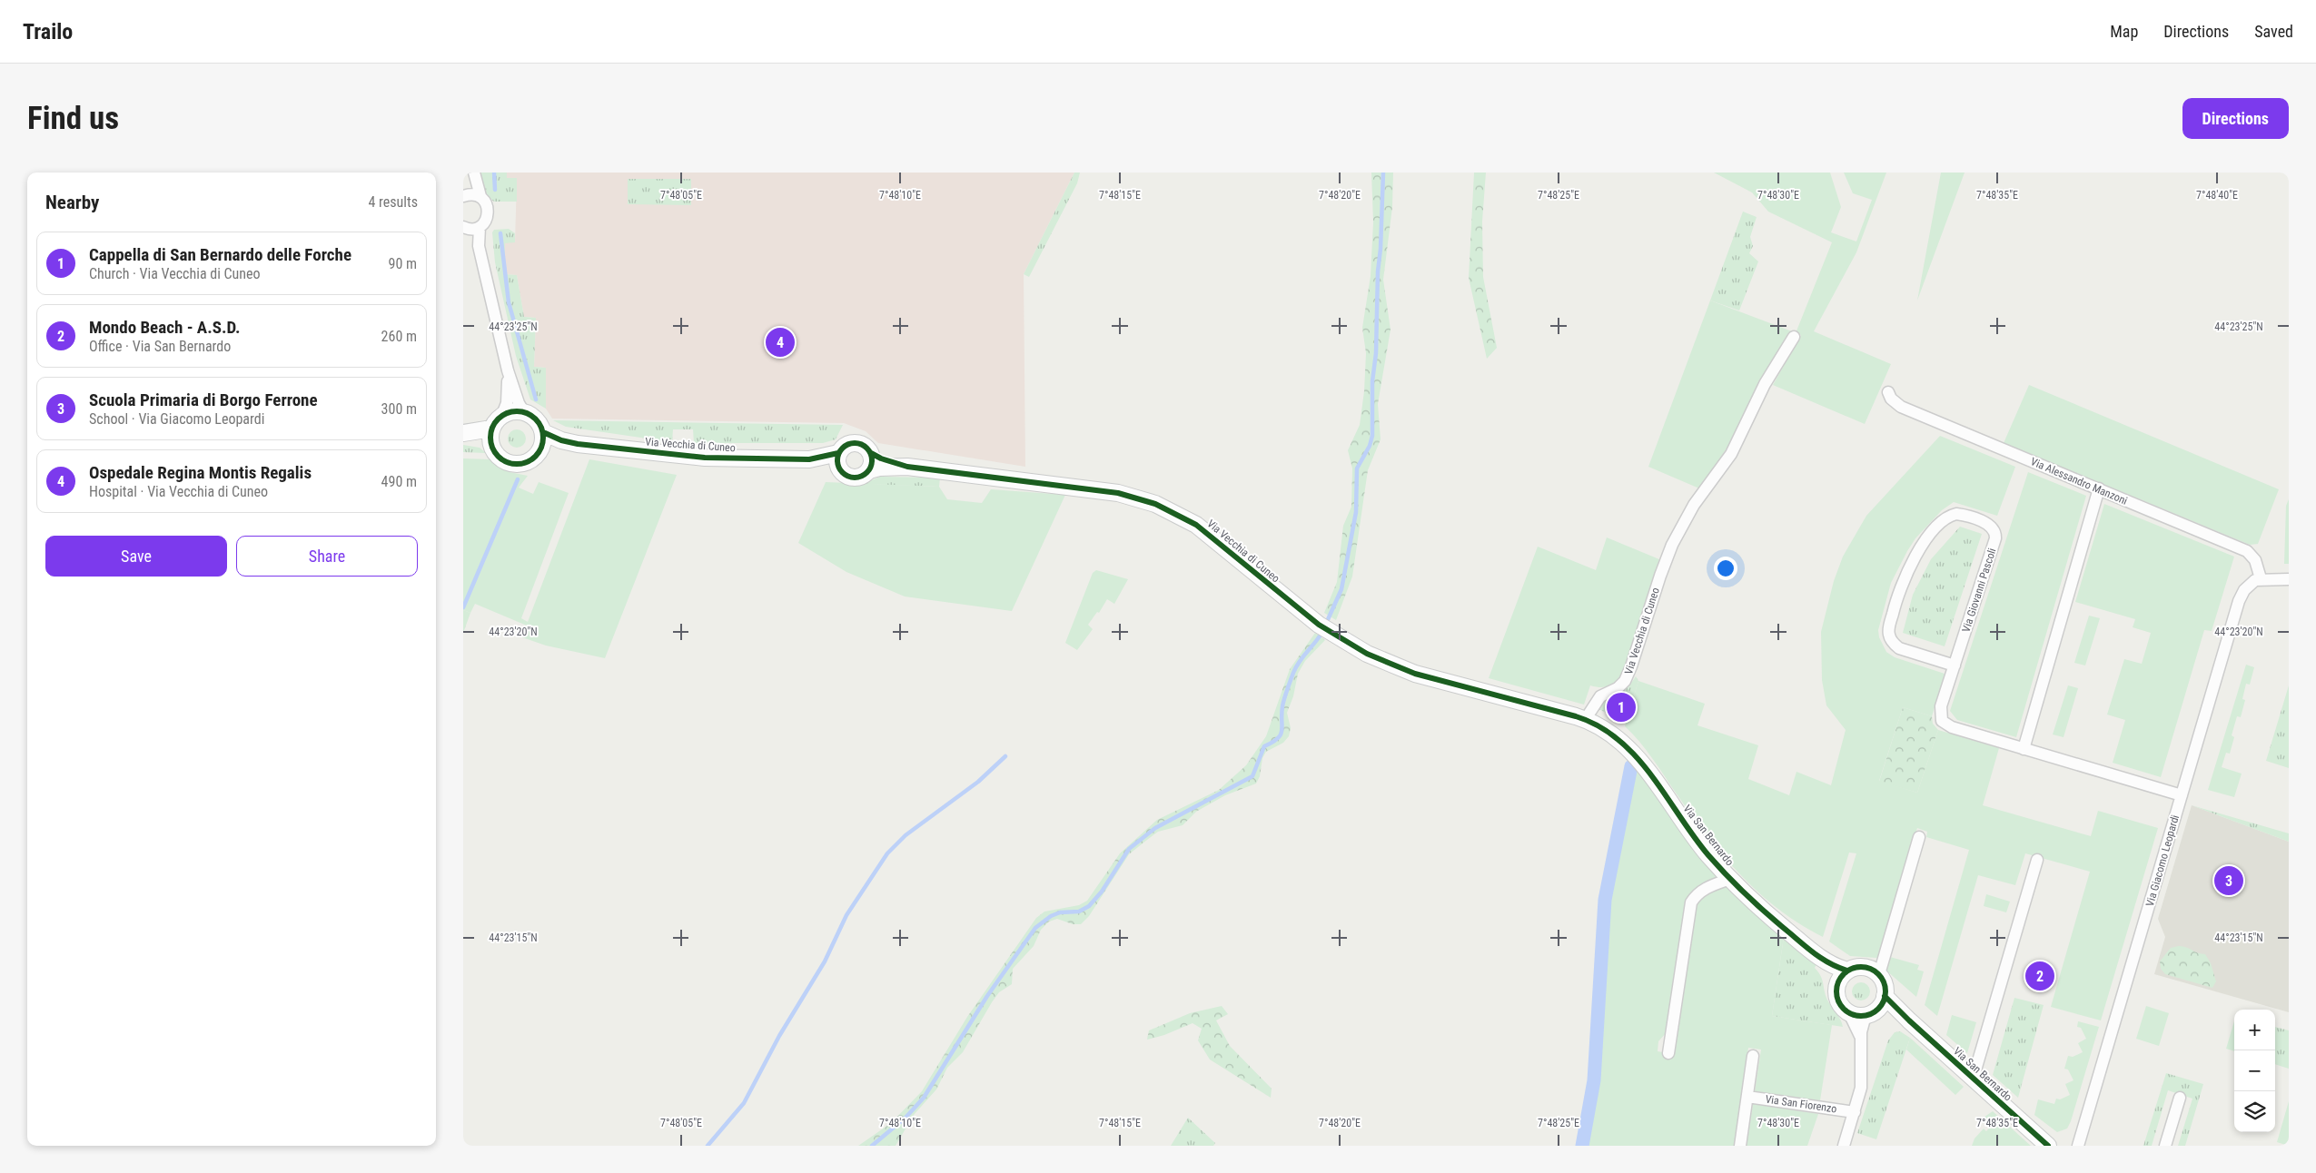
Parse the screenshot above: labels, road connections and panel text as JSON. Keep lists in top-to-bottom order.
{
  "streets": {
    "street": [
      "Via Vecchia di Cuneo",
      "Via Alessandro Manzoni",
      "Via Giovanni Pascoli",
      "Via San Bernardo",
      "Via Giacomo Leopardi",
      "Via San Fiorenzo"
    ]
  },
  "crossings": [
    ["Via Vecchia di Cuneo", "Via San Bernardo"],
    ["Via Alessandro Manzoni", "Via Giacomo Leopardi"],
    ["Via Giovanni Pascoli", "Via Giacomo Leopardi"],
    ["Via San Bernardo", "Via San Fiorenzo"]
  ],
  "page": {
    "header": "Trailo",
    "nav": ["Map", "Directions", "Saved"],
    "buttons": [
      "Directions",
      ["Save", "Share"]
    ],
    "title": "Find us",
    "heading": ["Nearby", "4 results"],
    "list": [
      {
        "mark": "1",
        "name": "Cappella di San Bernardo delle Forche",
        "note": "Church · Via Vecchia di Cuneo",
        "value": "90 m"
      },
      {
        "mark": "2",
        "name": "Mondo Beach - A.S.D.",
        "note": "Office · Via San Bernardo",
        "value": "260 m"
      },
      {
        "mark": "3",
        "name": "Scuola Primaria di Borgo Ferrone",
        "note": "School · Via Giacomo Leopardi",
        "value": "300 m"
      },
      {
        "mark": "4",
        "name": "Ospedale Regina Montis Regalis",
        "note": "Hospital · Via Vecchia di Cuneo",
        "value": "490 m"
      }
    ],
    "pins": [
      "4",
      "1",
      "3",
      "2"
    ],
    "map_buttons": ["+", "−"]
  },
  "coordinates": [
    "7°48'05\"E",
    "7°48'10\"E",
    "7°48'15\"E",
    "7°48'20\"E",
    "7°48'25\"E",
    "7°48'30\"E",
    "7°48'35\"E",
    "7°48'40\"E",
    "44°23'25\"N",
    "44°23'20\"N",
    "44°23'15\"N"
  ]
}
